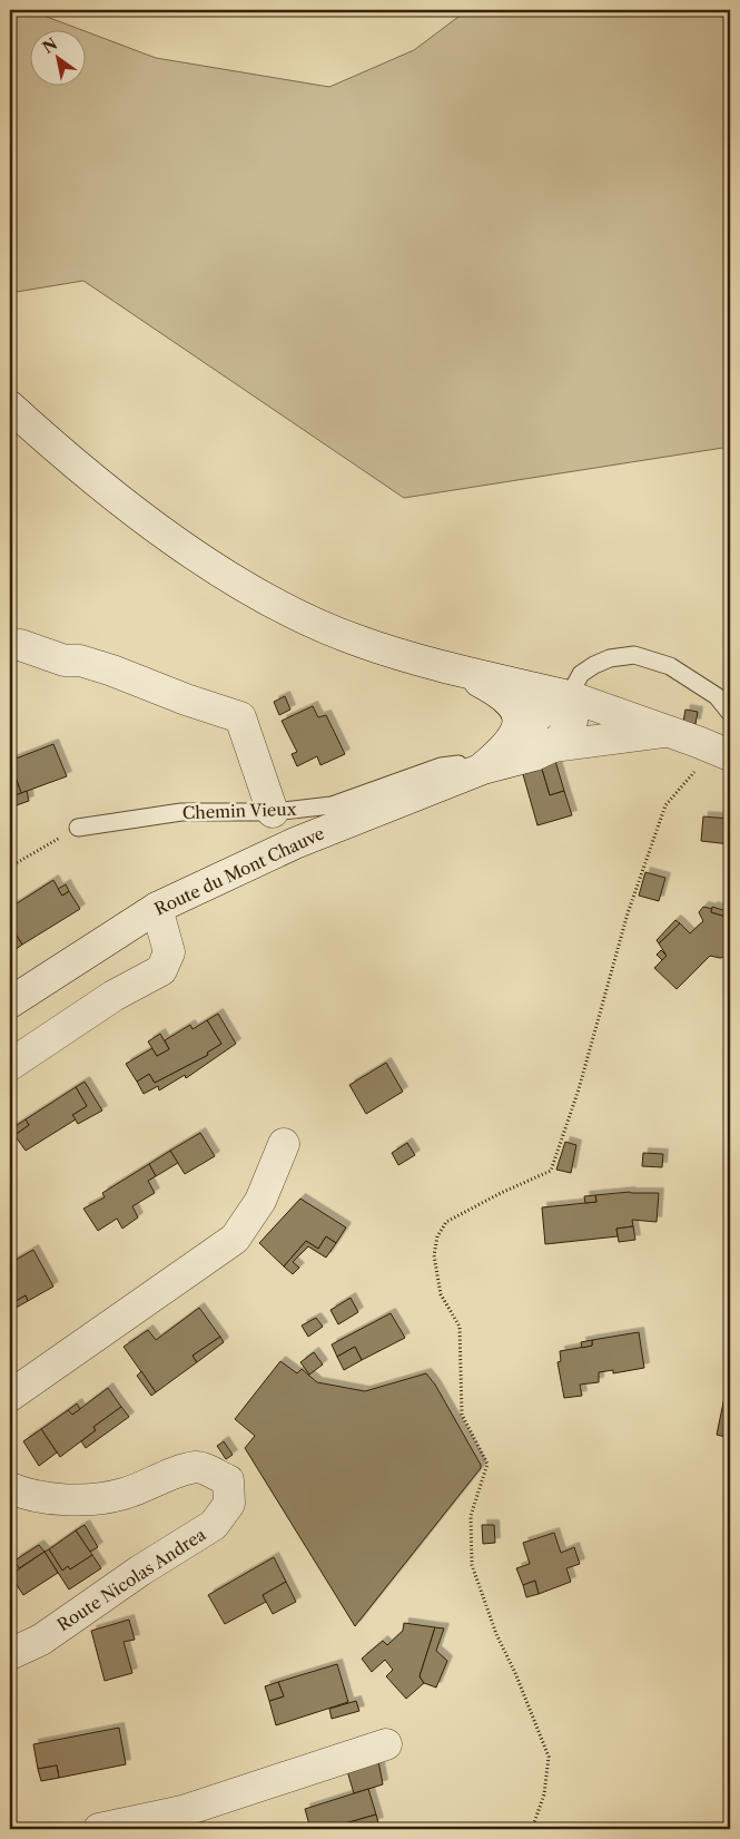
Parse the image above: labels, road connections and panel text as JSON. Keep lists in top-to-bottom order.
{
  "streets": {
    "street": ["Route du Mont Chauve", "Route Nicolas Andrea"],
    "lane": ["Chemin Vieux"]
  },
  "crossings": [
    ["Chemin Vieux", "Route du Mont Chauve"]
  ],
  "north": "top left"
}
